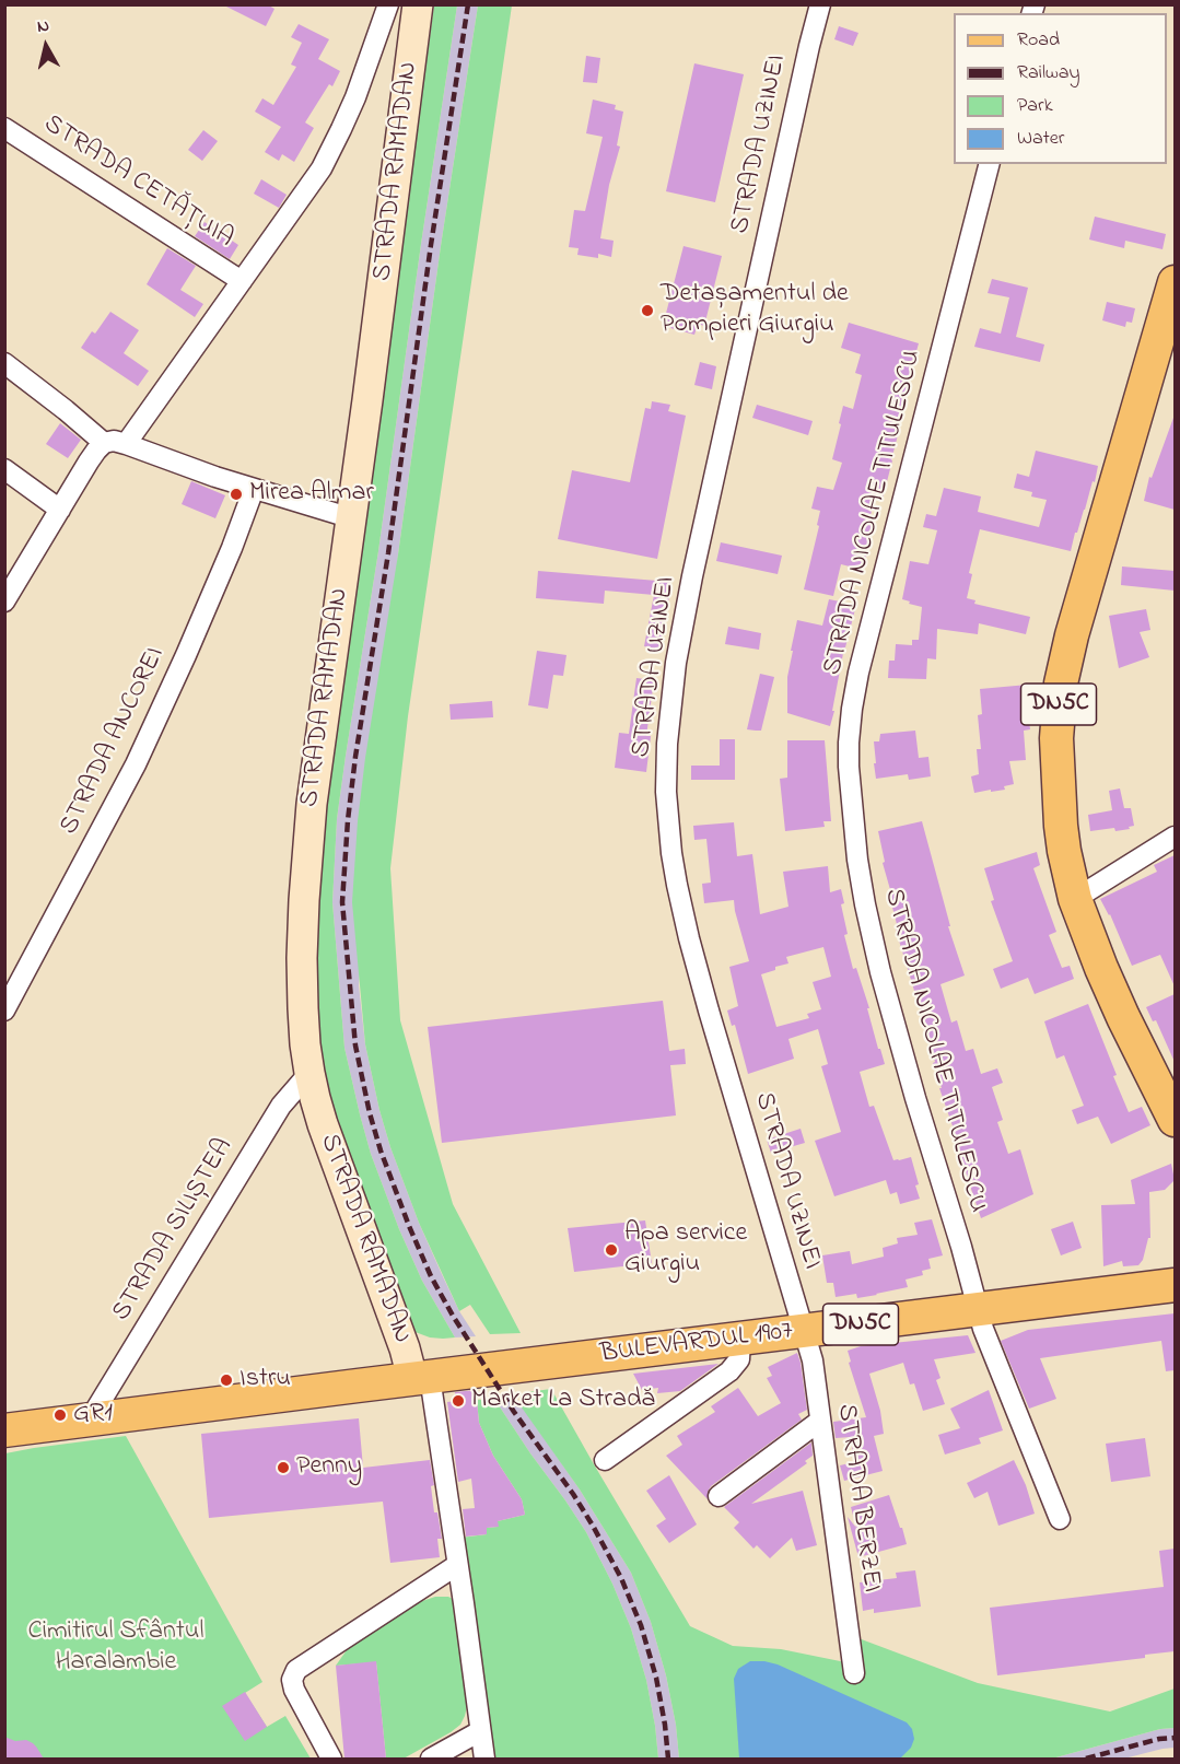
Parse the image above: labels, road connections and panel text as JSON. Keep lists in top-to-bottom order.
{
  "streets": {
    "main road": ["DN5C", "BULEVARDUL 1907"],
    "street": [
      "STRADA UZINEI",
      "STRADA RAMADAN",
      "STRADA CETĂȚUIA",
      "STRADA NICOLAE TITULESCU",
      "STRADA ANCOREI",
      "STRADA SILIȘTEA",
      "STRADA BERZEI"
    ]
  },
  "crossings": [
    ["STRADA UZINEI", "BULEVARDUL 1907"],
    ["STRADA UZINEI", "STRADA BERZEI"],
    ["STRADA RAMADAN", "STRADA CETĂȚUIA"],
    ["STRADA RAMADAN", "DN5C"],
    ["STRADA RAMADAN", "STRADA SILIȘTEA"],
    ["STRADA RAMADAN", "BULEVARDUL 1907"],
    ["STRADA NICOLAE TITULESCU", "BULEVARDUL 1907"],
    ["DN5C", "STRADA SILIȘTEA"],
    ["DN5C", "BULEVARDUL 1907"],
    ["BULEVARDUL 1907", "STRADA BERZEI"]
  ],
  "parks": ["Cimitirul Sfântul Haralambie"],
  "places": [
    "Detașamentul de Pompieri Giurgiu",
    "Mirea Almar",
    "Apa service Giurgiu",
    "Istru",
    "Market La Stradă",
    "GR1",
    "Penny"
  ],
  "legend": [
    "Road",
    "Railway",
    "Park",
    "Water"
  ],
  "north": "top"
}
